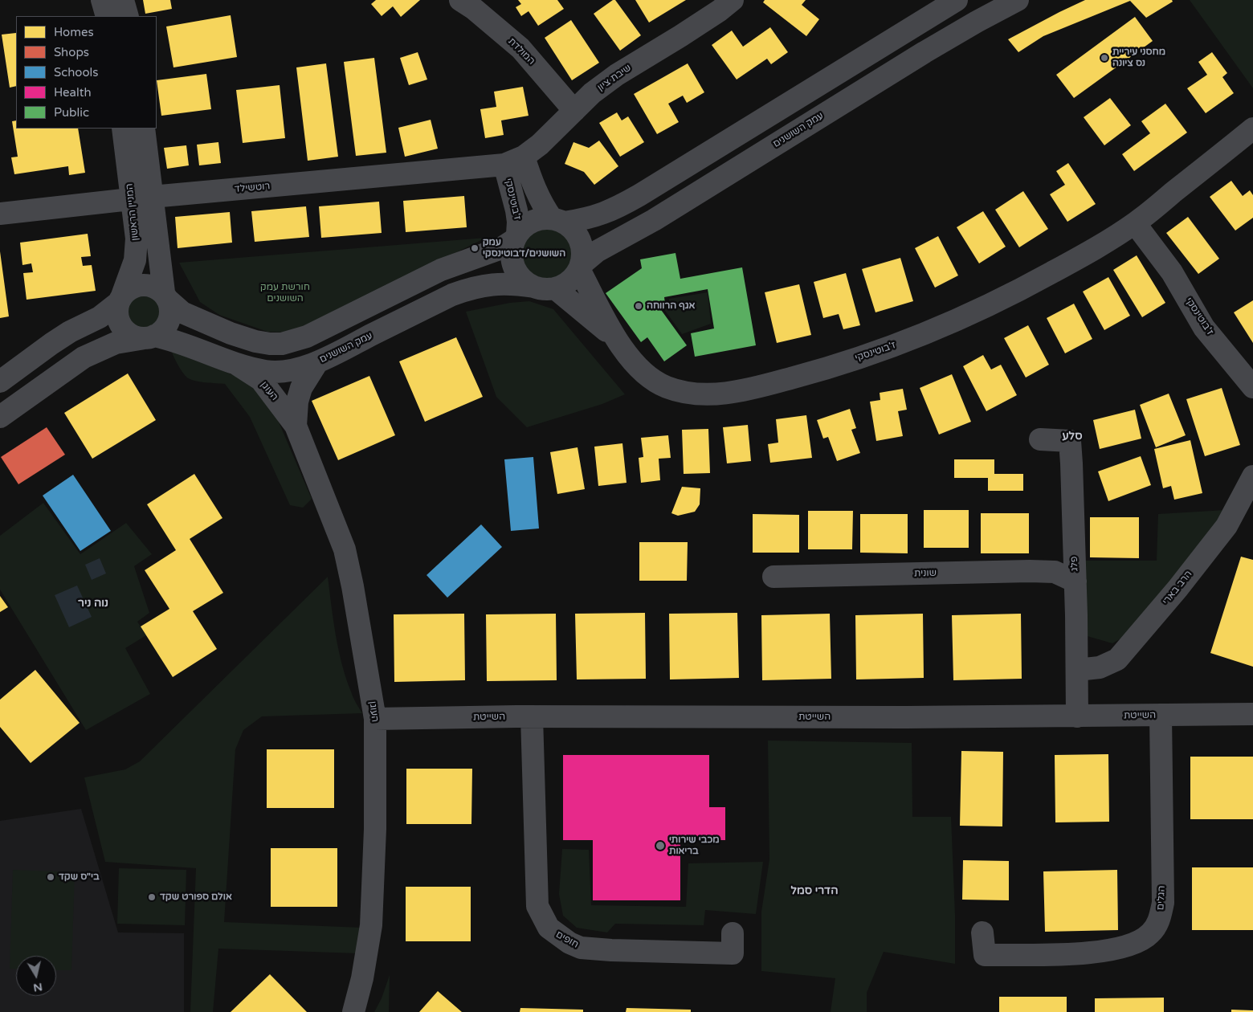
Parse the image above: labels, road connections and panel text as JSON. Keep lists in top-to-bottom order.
{
  "streets": {
    "street": [
      "המולדת",
      "שיבת ציון",
      "עמק השושנים",
      "רוטשילד",
      "ז'בוטינסקי",
      "המניין הראשון",
      "העוגן",
      "פלג",
      "שונית",
      "הרב בארי",
      "השייטת",
      "הגלים",
      "חופים"
    ]
  },
  "crossings": [
    ["המולדת", "שיבת ציון"],
    ["שיבת ציון", "רוטשילד"],
    ["שיבת ציון", "ז'בוטינסקי"],
    ["עמק השושנים", "ז'בוטינסקי"],
    ["עמק השושנים", "המניין הראשון"],
    ["עמק השושנים", "העוגן"],
    ["רוטשילד", "ז'בוטינסקי"],
    ["רוטשילד", "המניין הראשון"],
    ["העוגן", "השייטת"],
    ["פלג", "שונית"],
    ["פלג", "הרב בארי"],
    ["פלג", "השייטת"],
    ["השייטת", "הגלים"],
    ["השייטת", "חופים"]
  ],
  "districts": ["סלע", "נוה ניר", "הדרי סמל"],
  "parks": ["חורשת עמק השושנים"],
  "places": [
    "מחסני עיריית נס ציונה",
    "עמק השושנים/ז׳בוטינסקי",
    "אגף הרווחה",
    "מכבי שירותי בריאות",
    "בי\"ס שקד",
    "אולם ספורט שקד"
  ],
  "legend": [
    "Homes",
    "Shops",
    "Schools",
    "Health",
    "Public"
  ],
  "north": "bottom"
}
